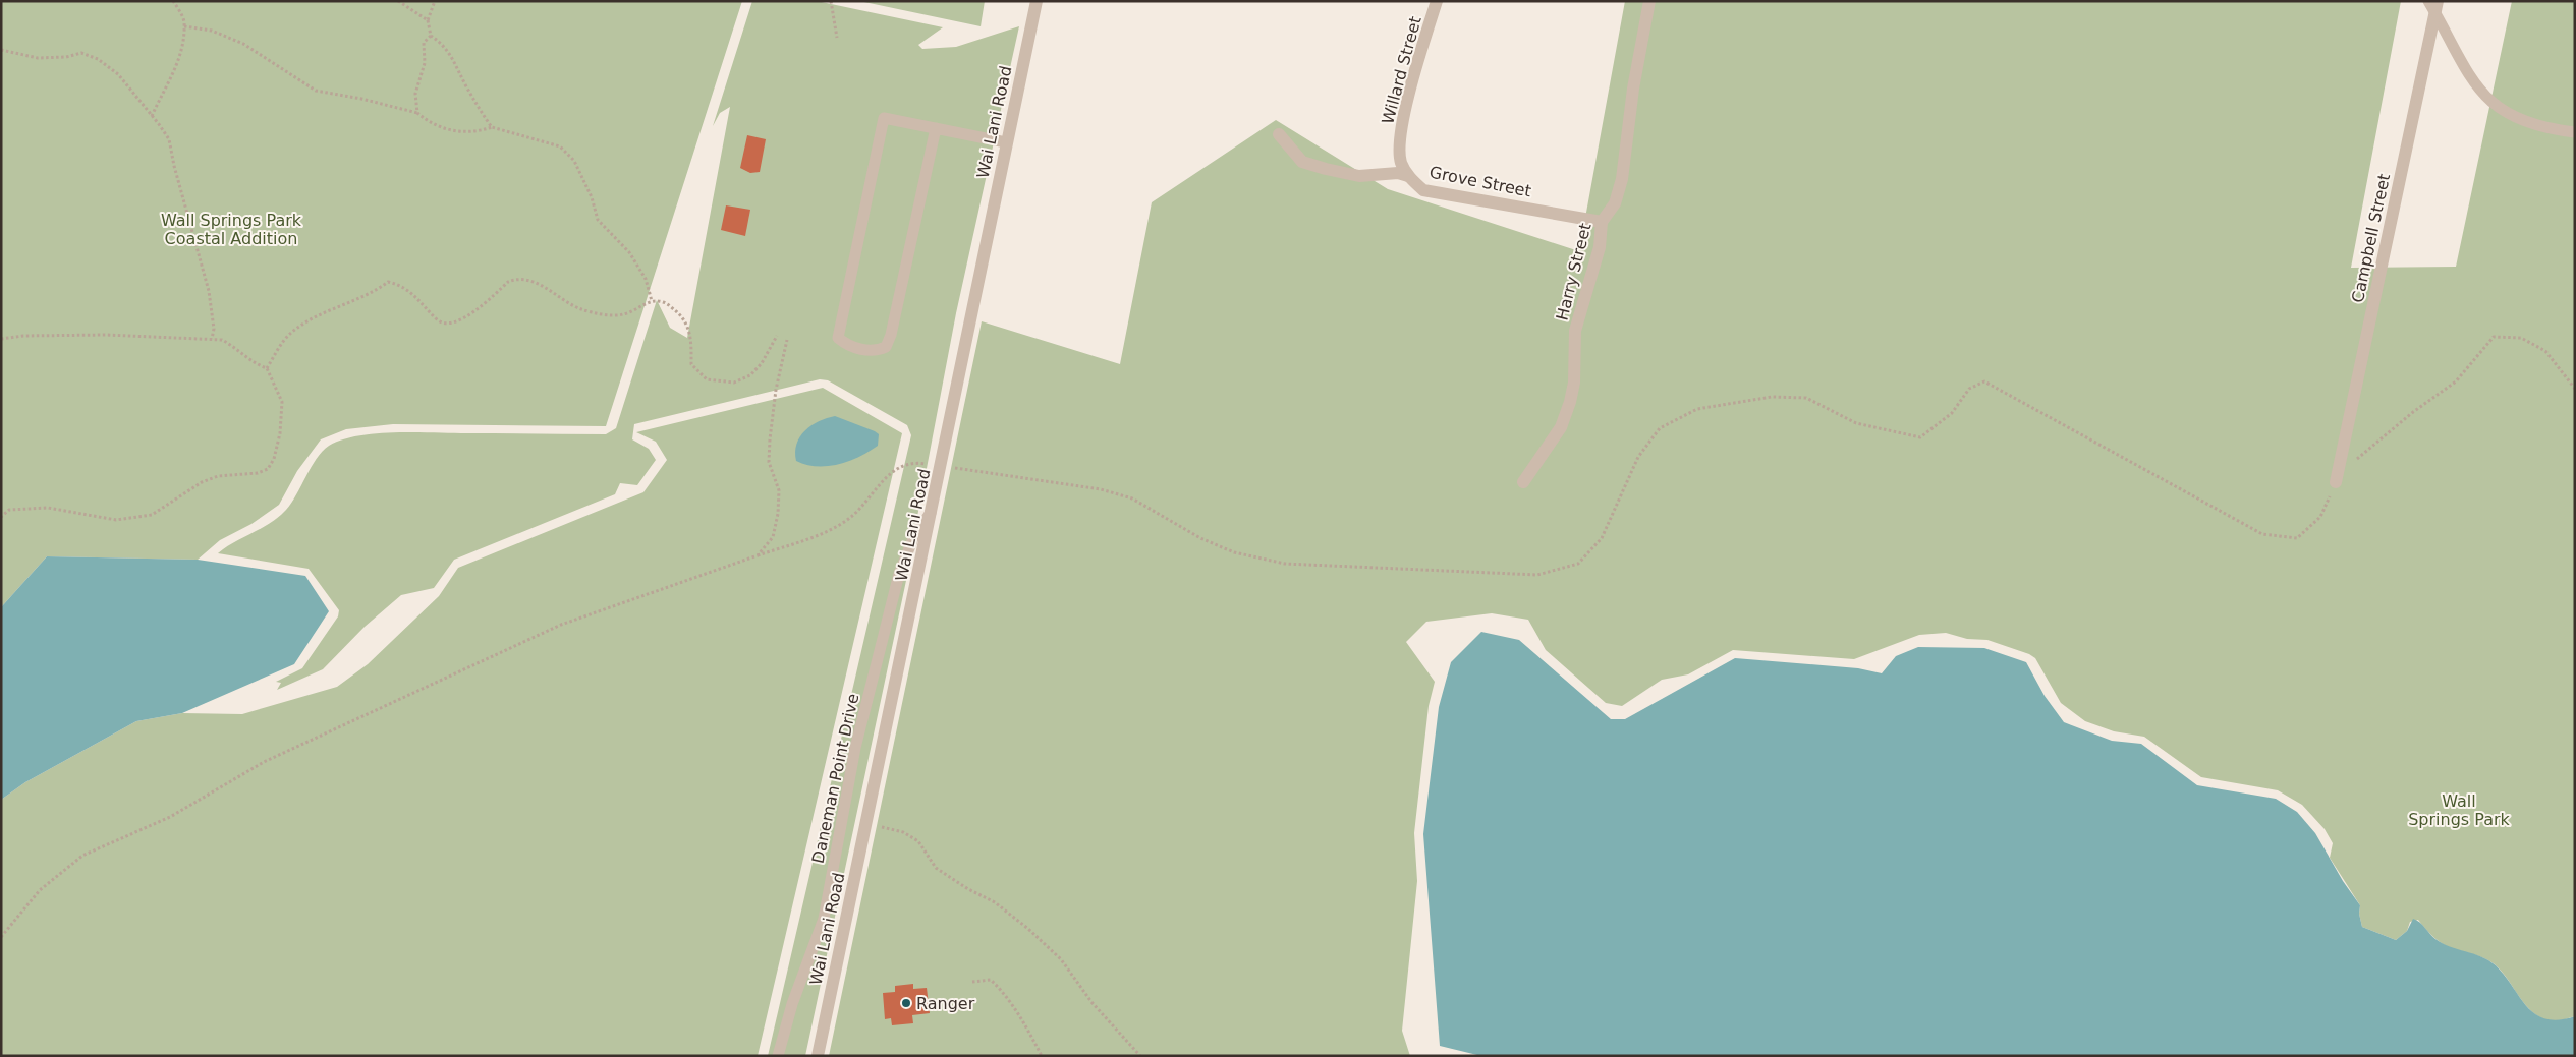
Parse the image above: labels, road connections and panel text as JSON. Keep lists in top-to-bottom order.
{
  "streets": {
    "street": [
      "Willard Street",
      "Wai Lani Road",
      "Grove Street",
      "Campbell Street",
      "Harry Street"
    ],
    "lane": ["Daneman Point Drive"]
  },
  "crossings": [
    ["Willard Street", "Grove Street"],
    ["Wai Lani Road", "Daneman Point Drive"],
    ["Grove Street", "Harry Street"]
  ],
  "parks": ["Wall Springs Park Coastal Addition", "Wall Springs Park"],
  "places": ["Ranger"]
}
